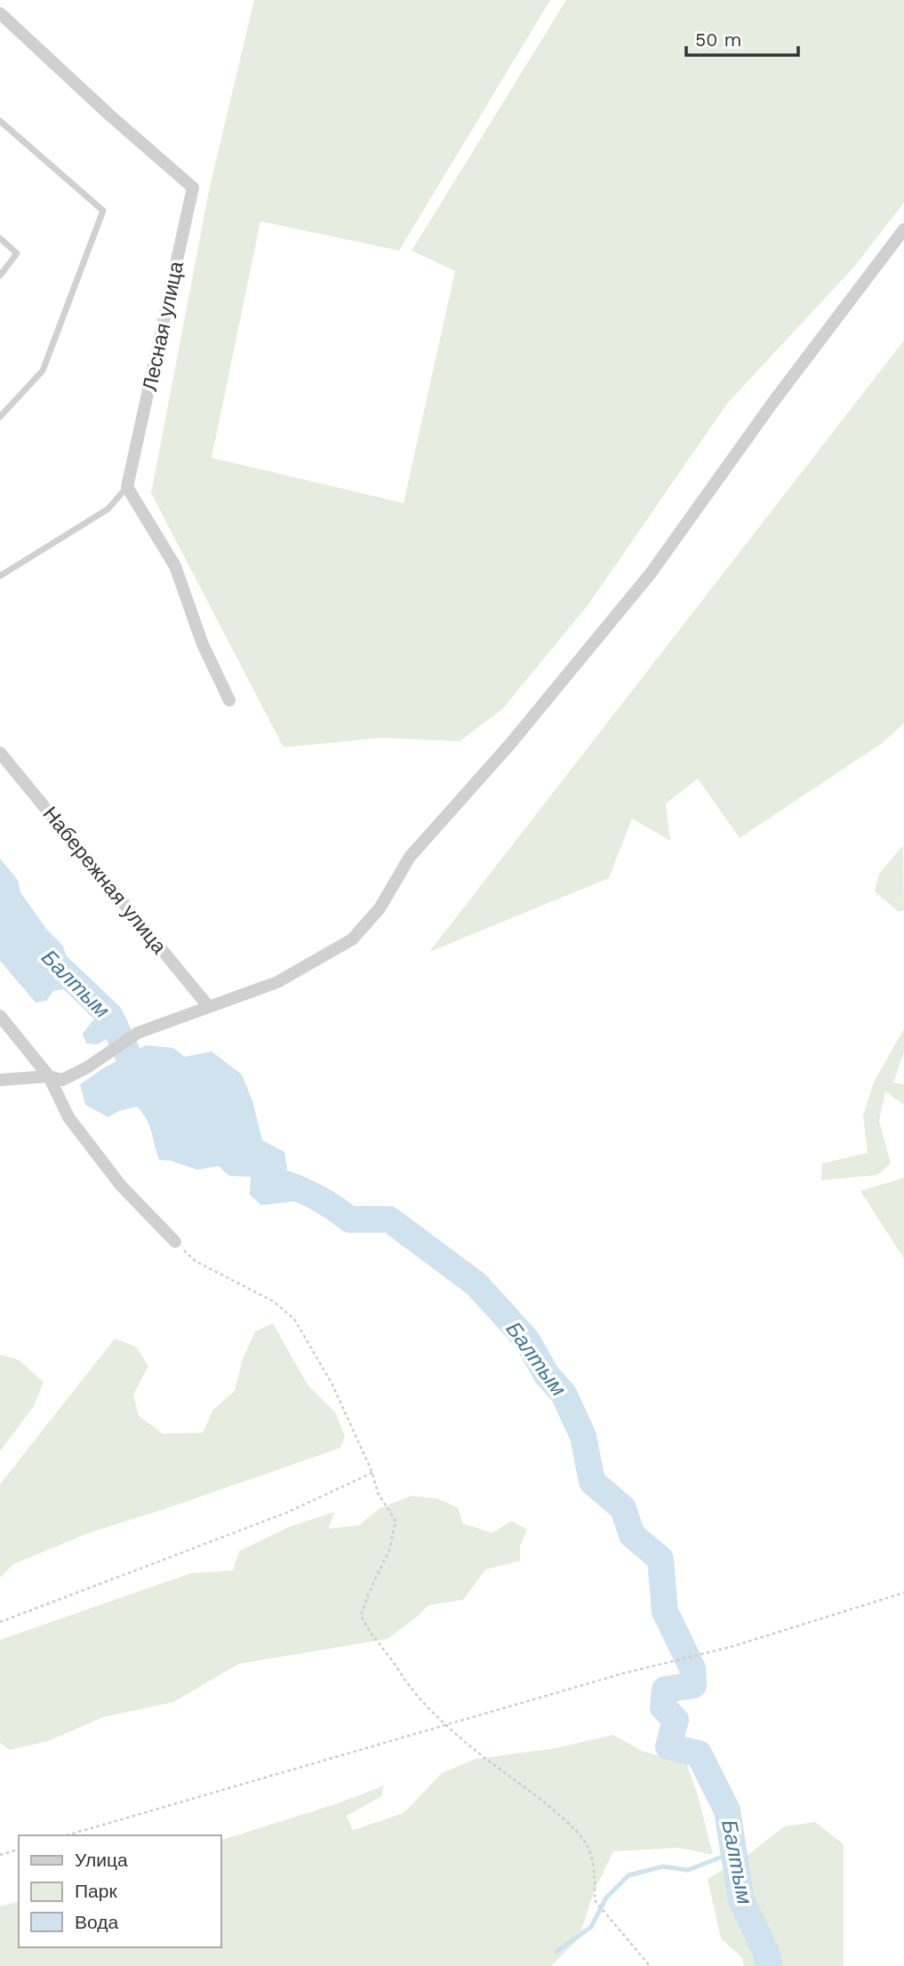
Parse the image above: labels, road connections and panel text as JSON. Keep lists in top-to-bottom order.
{
  "streets": {
    "street": ["Лесная улица", "Набережная улица"]
  },
  "water": ["Балтым"],
  "legend": ["Улица", "Парк", "Вода"],
  "scale_bar": "50 m"
}
